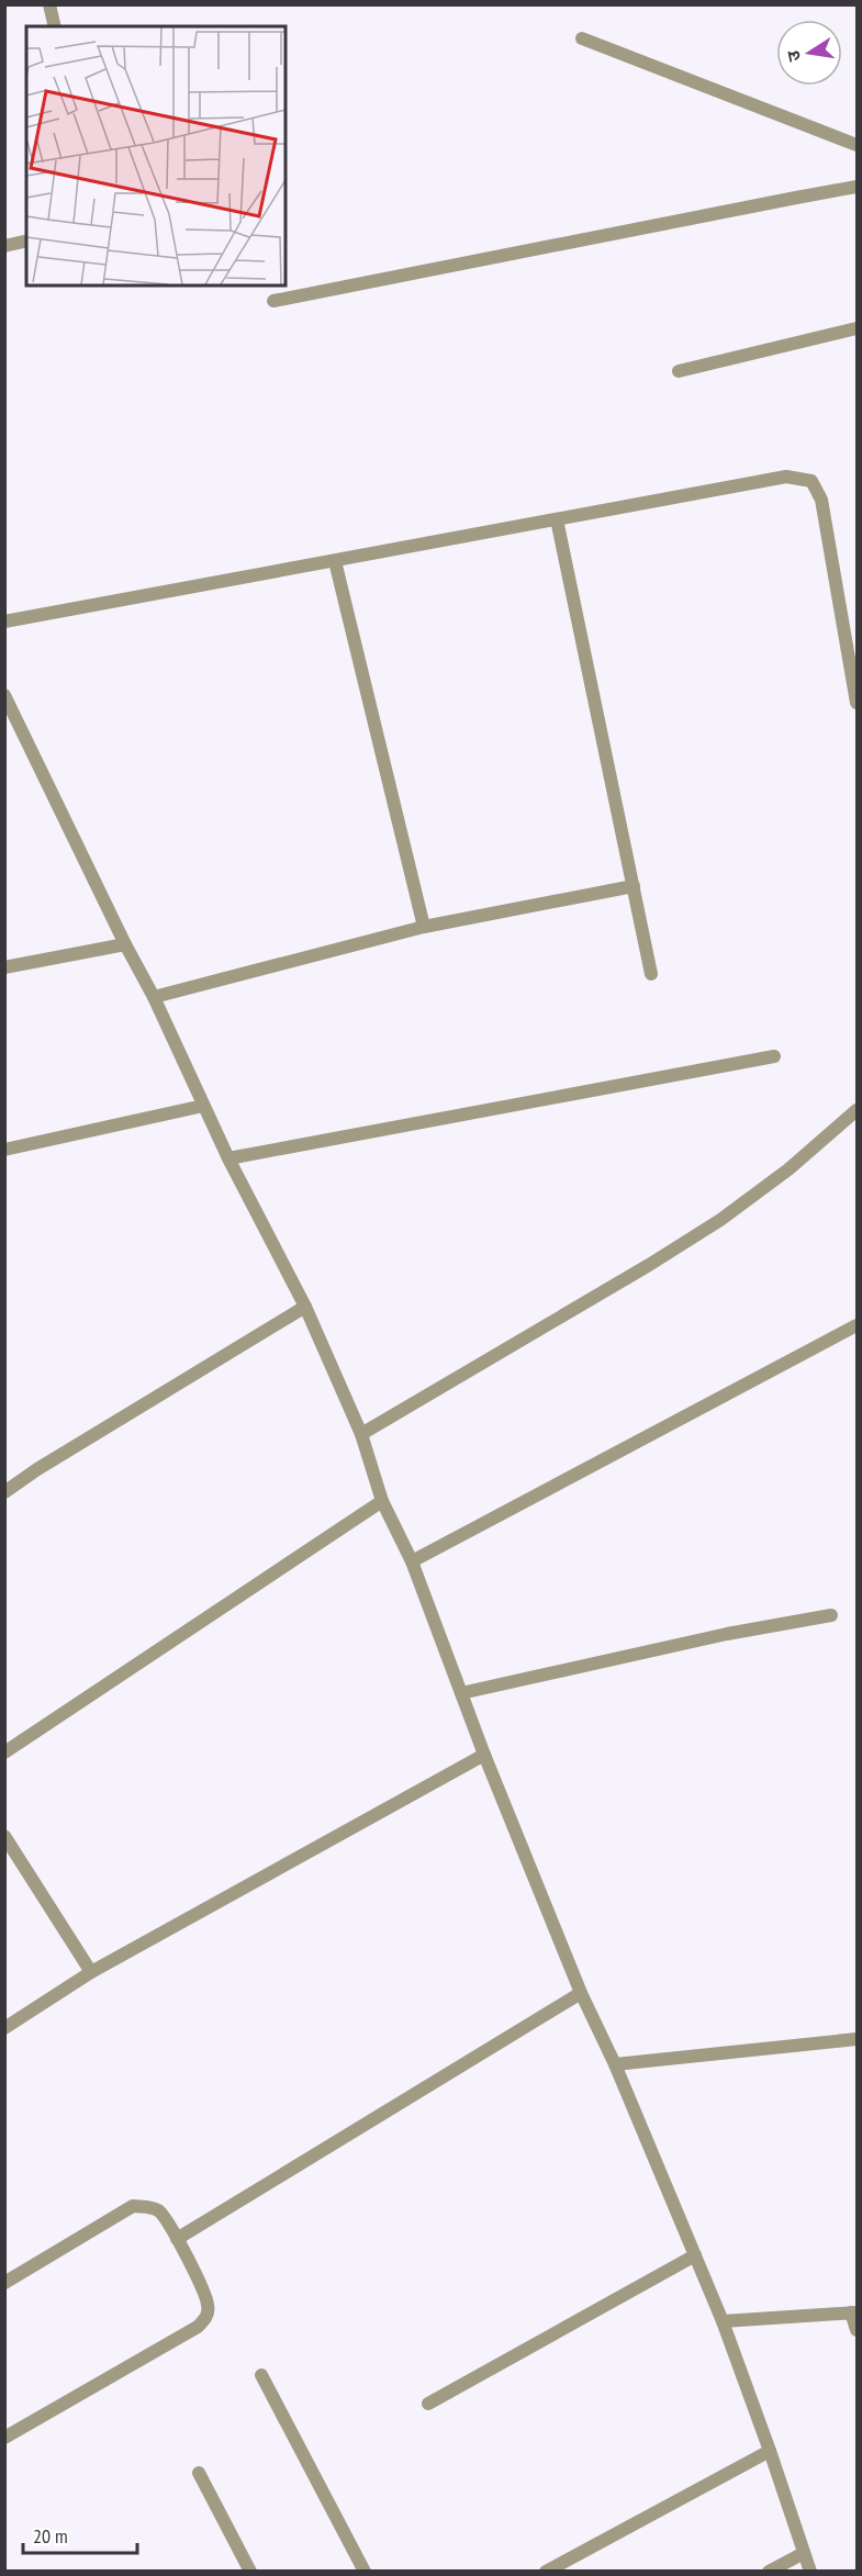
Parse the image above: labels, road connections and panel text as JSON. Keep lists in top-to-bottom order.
{
  "scale_bar": "20 m",
  "north": "left"
}
